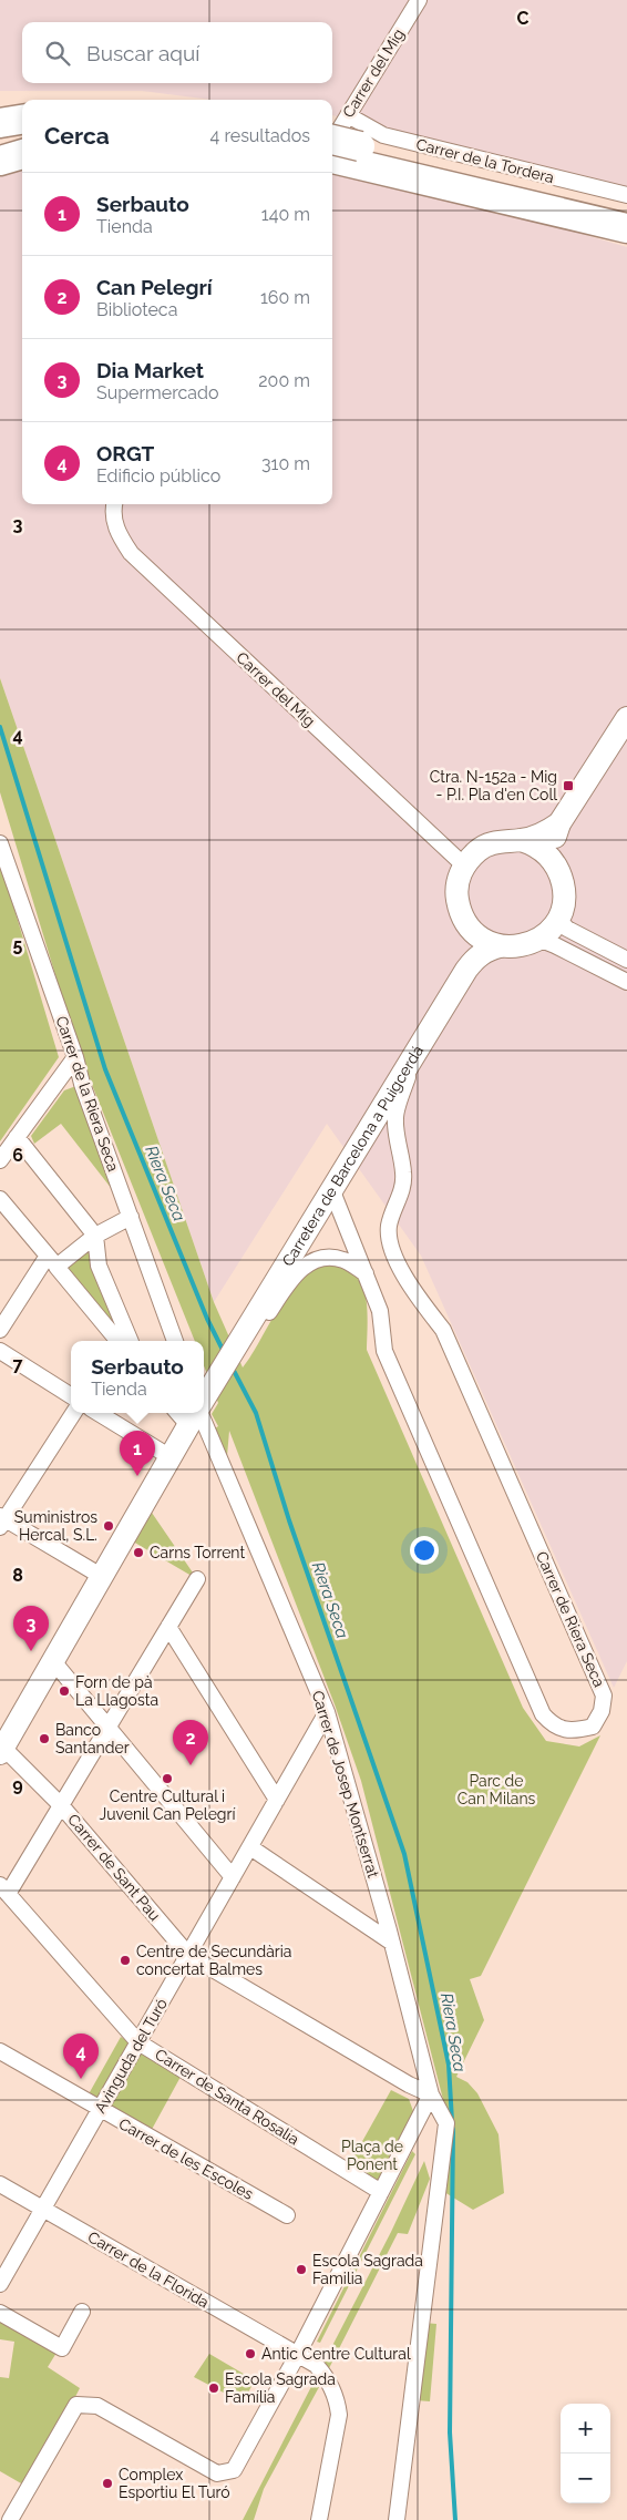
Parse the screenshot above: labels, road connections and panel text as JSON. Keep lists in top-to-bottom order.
{
  "streets": {
    "main road": ["Carretera de Barcelona a Puigcerdá"],
    "street": [
      "Carrer del Mig",
      "Carrer de la Tordera",
      "Carrer de la Riera Seca",
      "Carrer de Riera Seca",
      "Carrer de Josep Montserrat",
      "Carrer de Sant Pau",
      "Avinguda del Turó",
      "Carrer de Santa Rosalia",
      "Carrer de les Escoles",
      "Carrer de la Florida"
    ]
  },
  "crossings": [
    ["Carrer del Mig", "Carrer de la Tordera"],
    ["Carrer del Mig", "Carretera de Barcelona a Puigcerdá"],
    ["Carretera de Barcelona a Puigcerdá", "Carrer de Riera Seca"],
    ["Carretera de Barcelona a Puigcerdá", "Carrer de Sant Pau"],
    ["Carrer de Josep Montserrat", "Carrer de Sant Pau"],
    ["Carrer de Josep Montserrat", "Avinguda del Turó"],
    ["Carrer de Sant Pau", "Avinguda del Turó"],
    ["Avinguda del Turó", "Carrer de Santa Rosalia"],
    ["Avinguda del Turó", "Carrer de les Escoles"],
    ["Avinguda del Turó", "Carrer de la Florida"]
  ],
  "water": ["Riera Seca"],
  "parks": ["Parc de Can Milans", "Plaça de Ponent"],
  "places": {
    "transit": ["Ctra. N-152a - Mig - P.I. Pla d'en Coll"],
    "other": [
      "Suministros Hercal, S.L.",
      "Carns Torrent",
      "Forn de pà La Llagosta",
      "Banco Santander",
      "Centre Cultural i Juvenil Can Pelegrí",
      "Centre de Secundària concertat Balmes",
      "Escola Sagrada Familia",
      "Antic Centre Cultural",
      "Escola Sagrada Família",
      "Complex Esportiu El Turó"
    ]
  },
  "page": {
    "search": "Buscar aquí",
    "heading": ["Cerca", "4 resultados"],
    "list": [
      {
        "mark": "1",
        "name": "Serbauto",
        "note": "Tienda",
        "value": "140 m"
      },
      {
        "mark": "2",
        "name": "Can Pelegrí",
        "note": "Biblioteca",
        "value": "160 m"
      },
      {
        "mark": "3",
        "name": "Dia Market",
        "note": "Supermercado",
        "value": "200 m"
      },
      {
        "mark": "4",
        "name": "ORGT",
        "note": "Edificio público",
        "value": "310 m"
      }
    ],
    "popup": ["Serbauto", "Tienda"],
    "pins": [
      "1",
      "3",
      "2",
      "4"
    ],
    "map_buttons": ["+", "−"]
  },
  "grid": {
    "columns": ["C"],
    "rows": [
      "3",
      "4",
      "5",
      "6",
      "7",
      "8",
      "9"
    ]
  }
}
